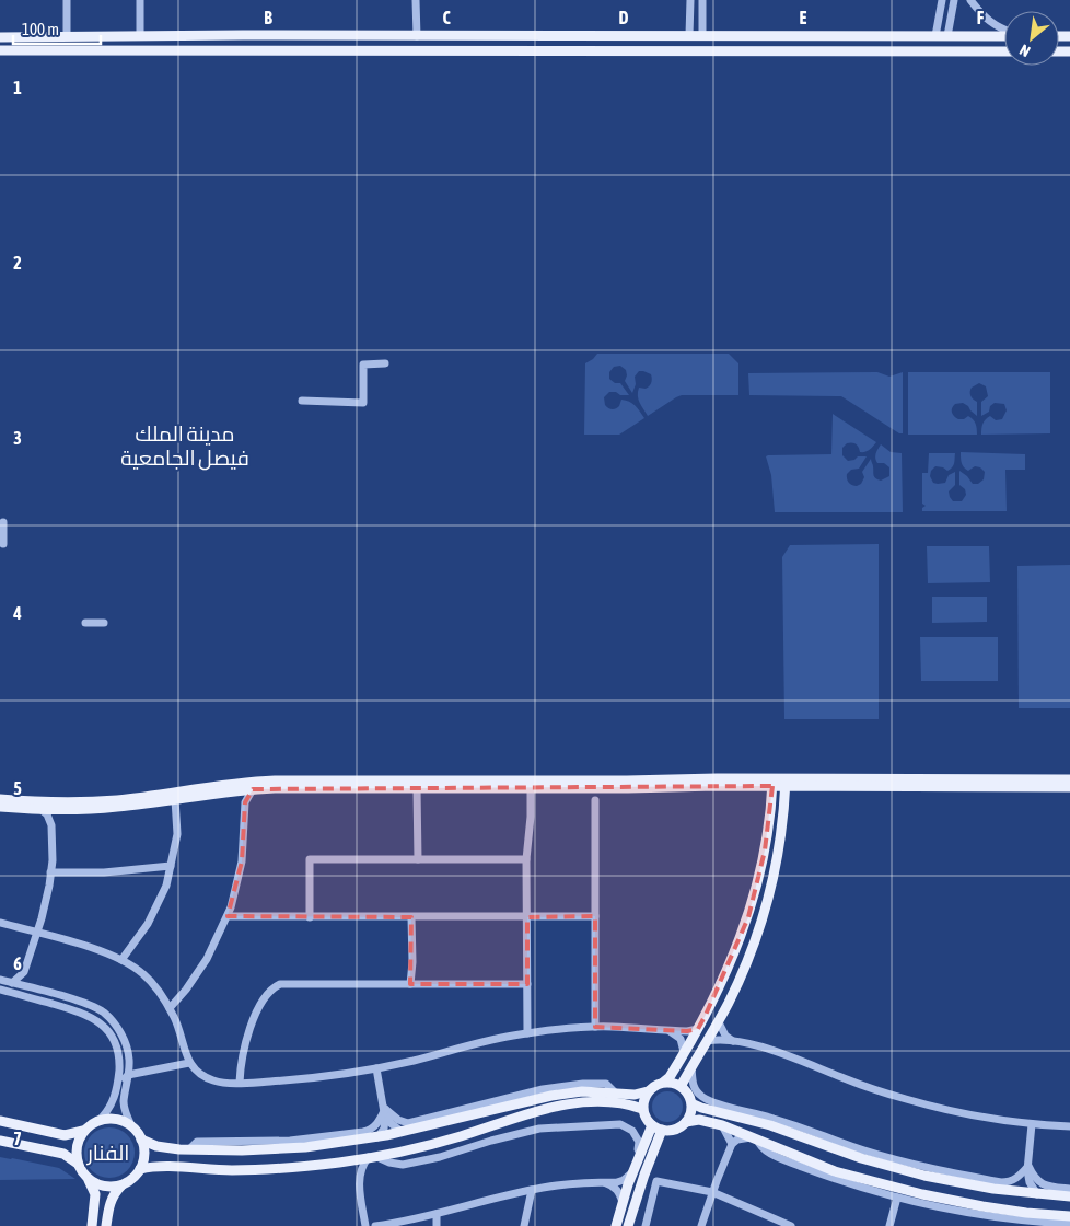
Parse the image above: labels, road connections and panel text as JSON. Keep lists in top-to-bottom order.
{
  "districts": ["مدينة الملك فيصل الجامعية", "الفنار"],
  "scale_bar": "100 m",
  "north": "bottom left",
  "grid": {
    "columns": [
      "B",
      "C",
      "D",
      "E",
      "F"
    ],
    "rows": [
      "1",
      "2",
      "3",
      "4",
      "5",
      "6",
      "7"
    ]
  }
}
